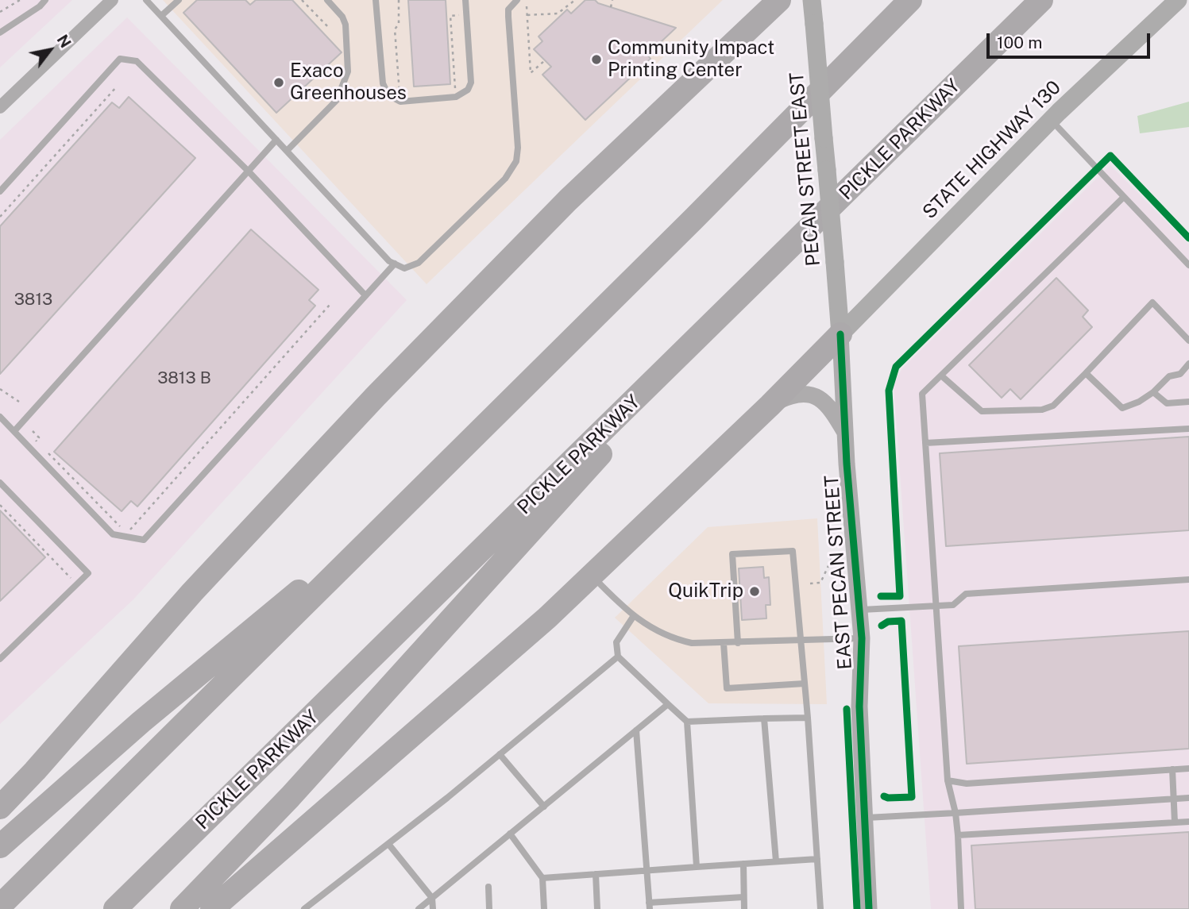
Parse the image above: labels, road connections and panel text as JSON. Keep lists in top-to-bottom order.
{
  "streets": {
    "highway": ["PICKLE PARKWAY"],
    "main road": ["STATE HIGHWAY 130", "PECAN STREET EAST"],
    "street": ["EAST PECAN STREET"]
  },
  "crossings": [
    ["STATE HIGHWAY 130", "PECAN STREET EAST"],
    ["STATE HIGHWAY 130", "EAST PECAN STREET"],
    ["PECAN STREET EAST", "EAST PECAN STREET"]
  ],
  "places": ["Community Impact Printing Center", "Exaco Greenhouses", "QuikTrip"],
  "house_numbers": ["3813", "3813 B"],
  "scale_bar": "100 m",
  "north": "top right"
}
